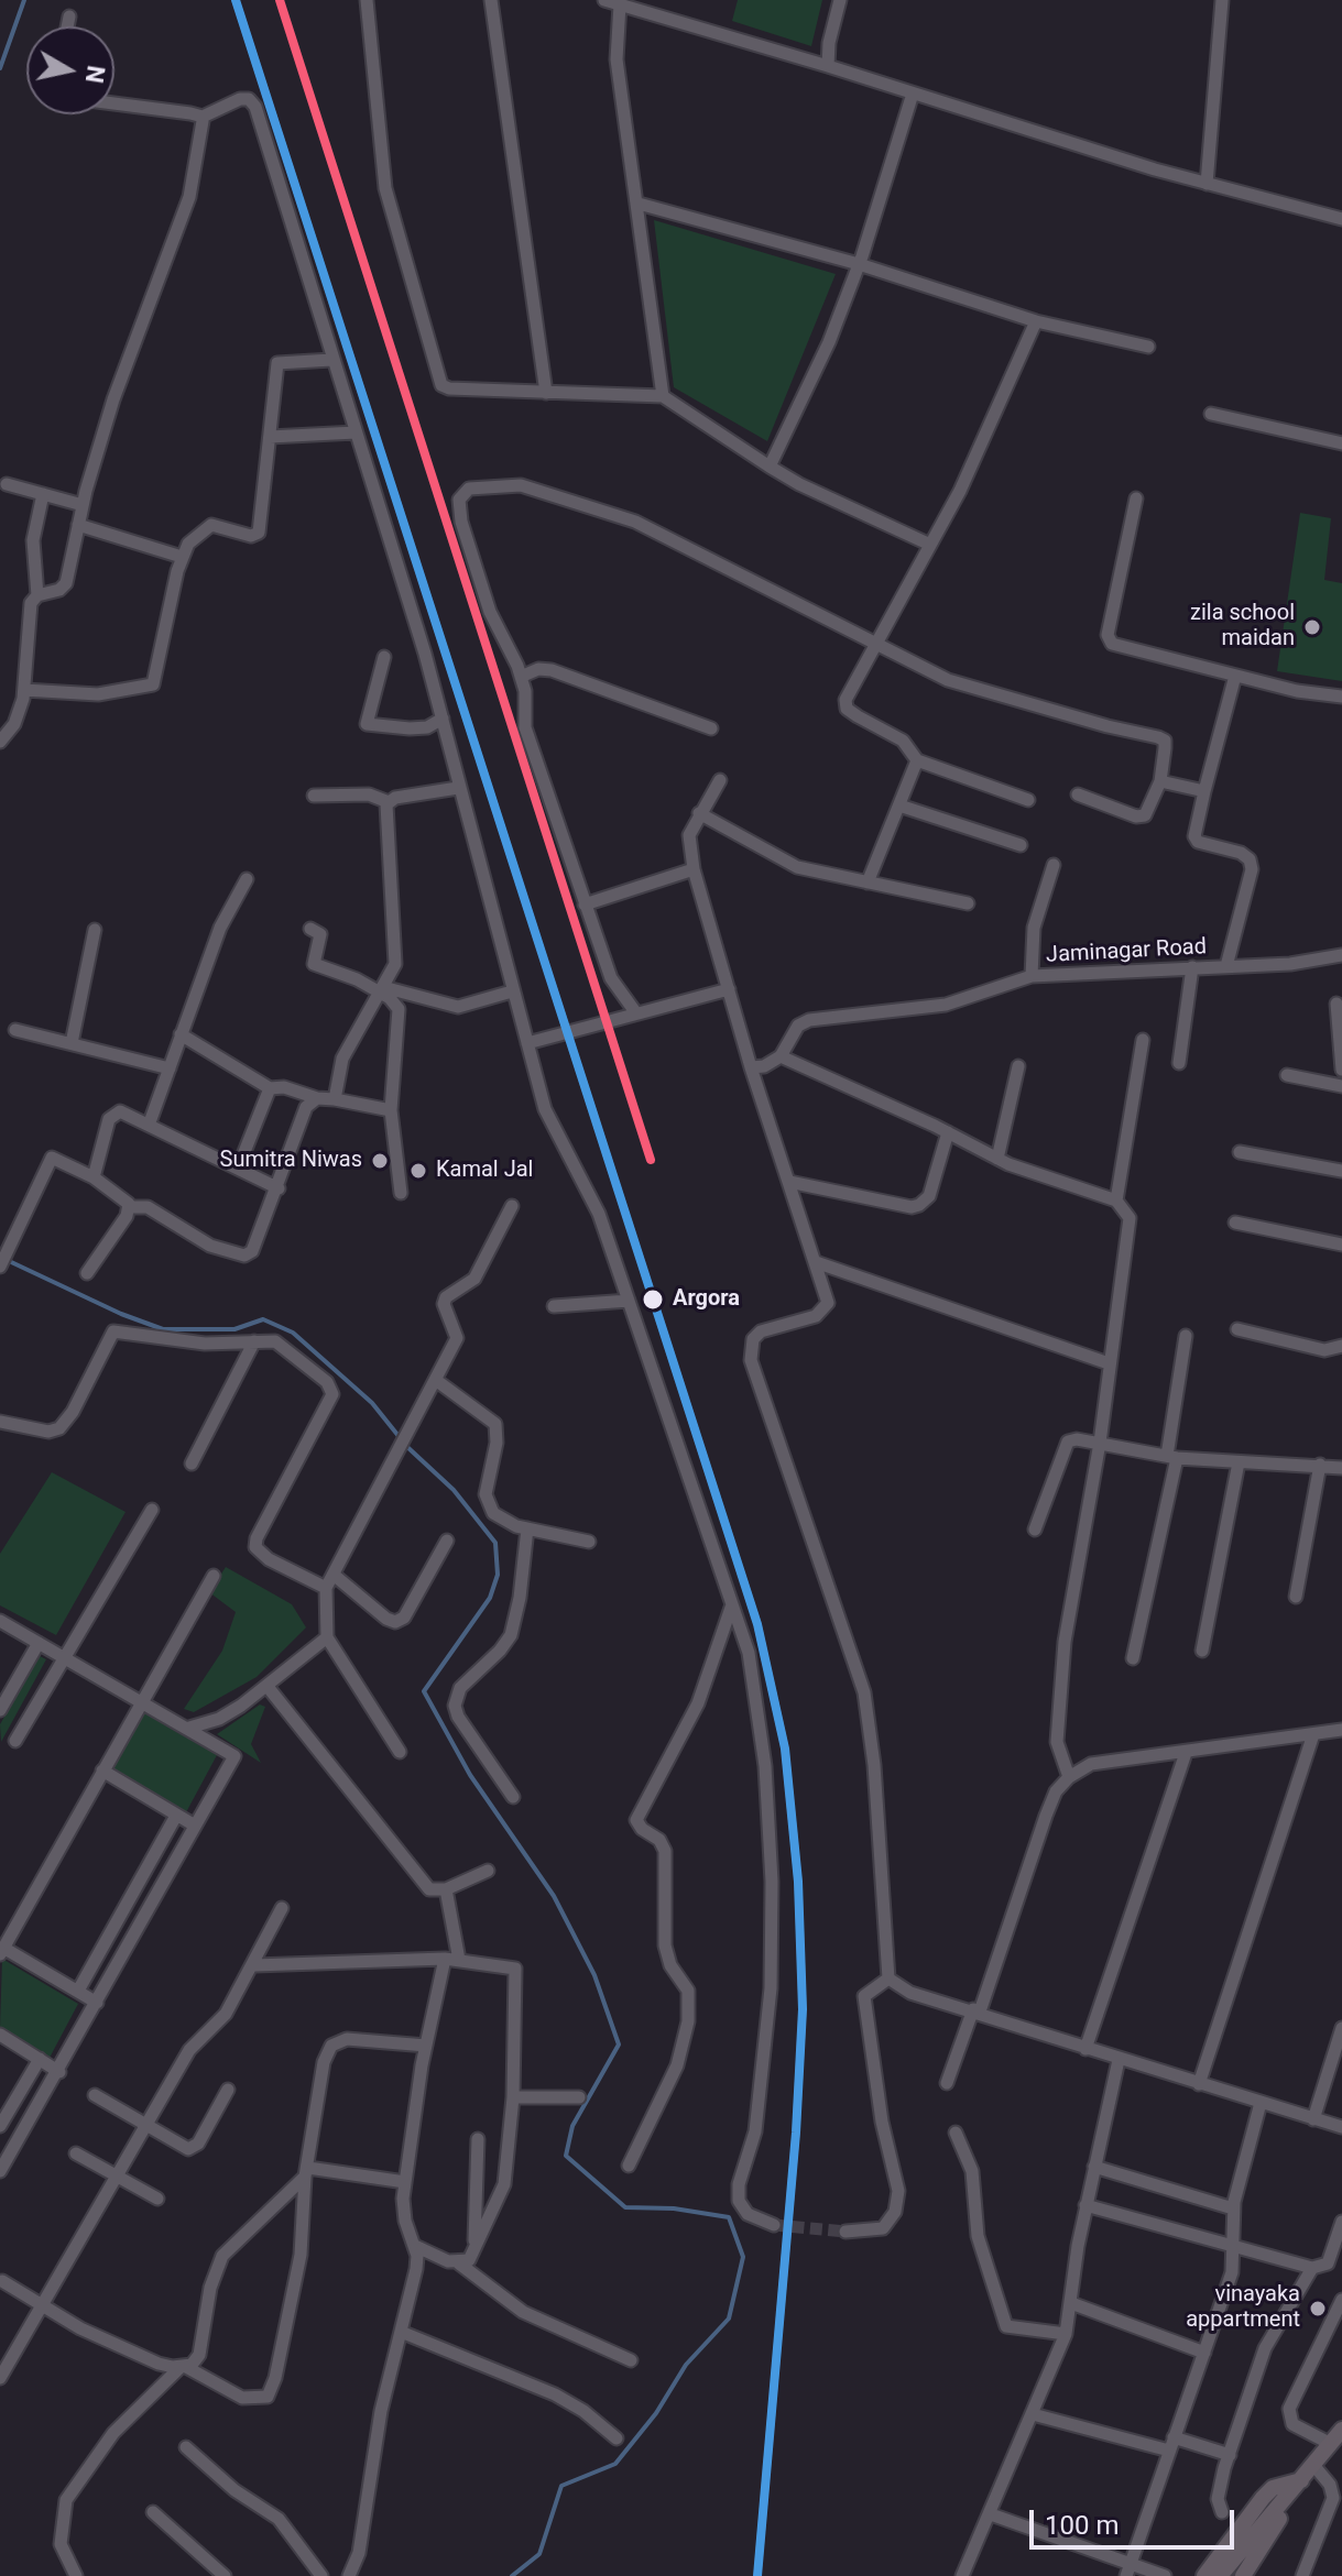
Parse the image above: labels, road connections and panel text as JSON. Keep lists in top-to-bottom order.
{
  "streets": {
    "street": ["Jaminagar Road"]
  },
  "places": [
    "zila school maidan",
    "Sumitra Niwas",
    "Kamal Jal",
    "Argora",
    "vinayaka appartment"
  ],
  "scale_bar": "100 m",
  "north": "right"
}
